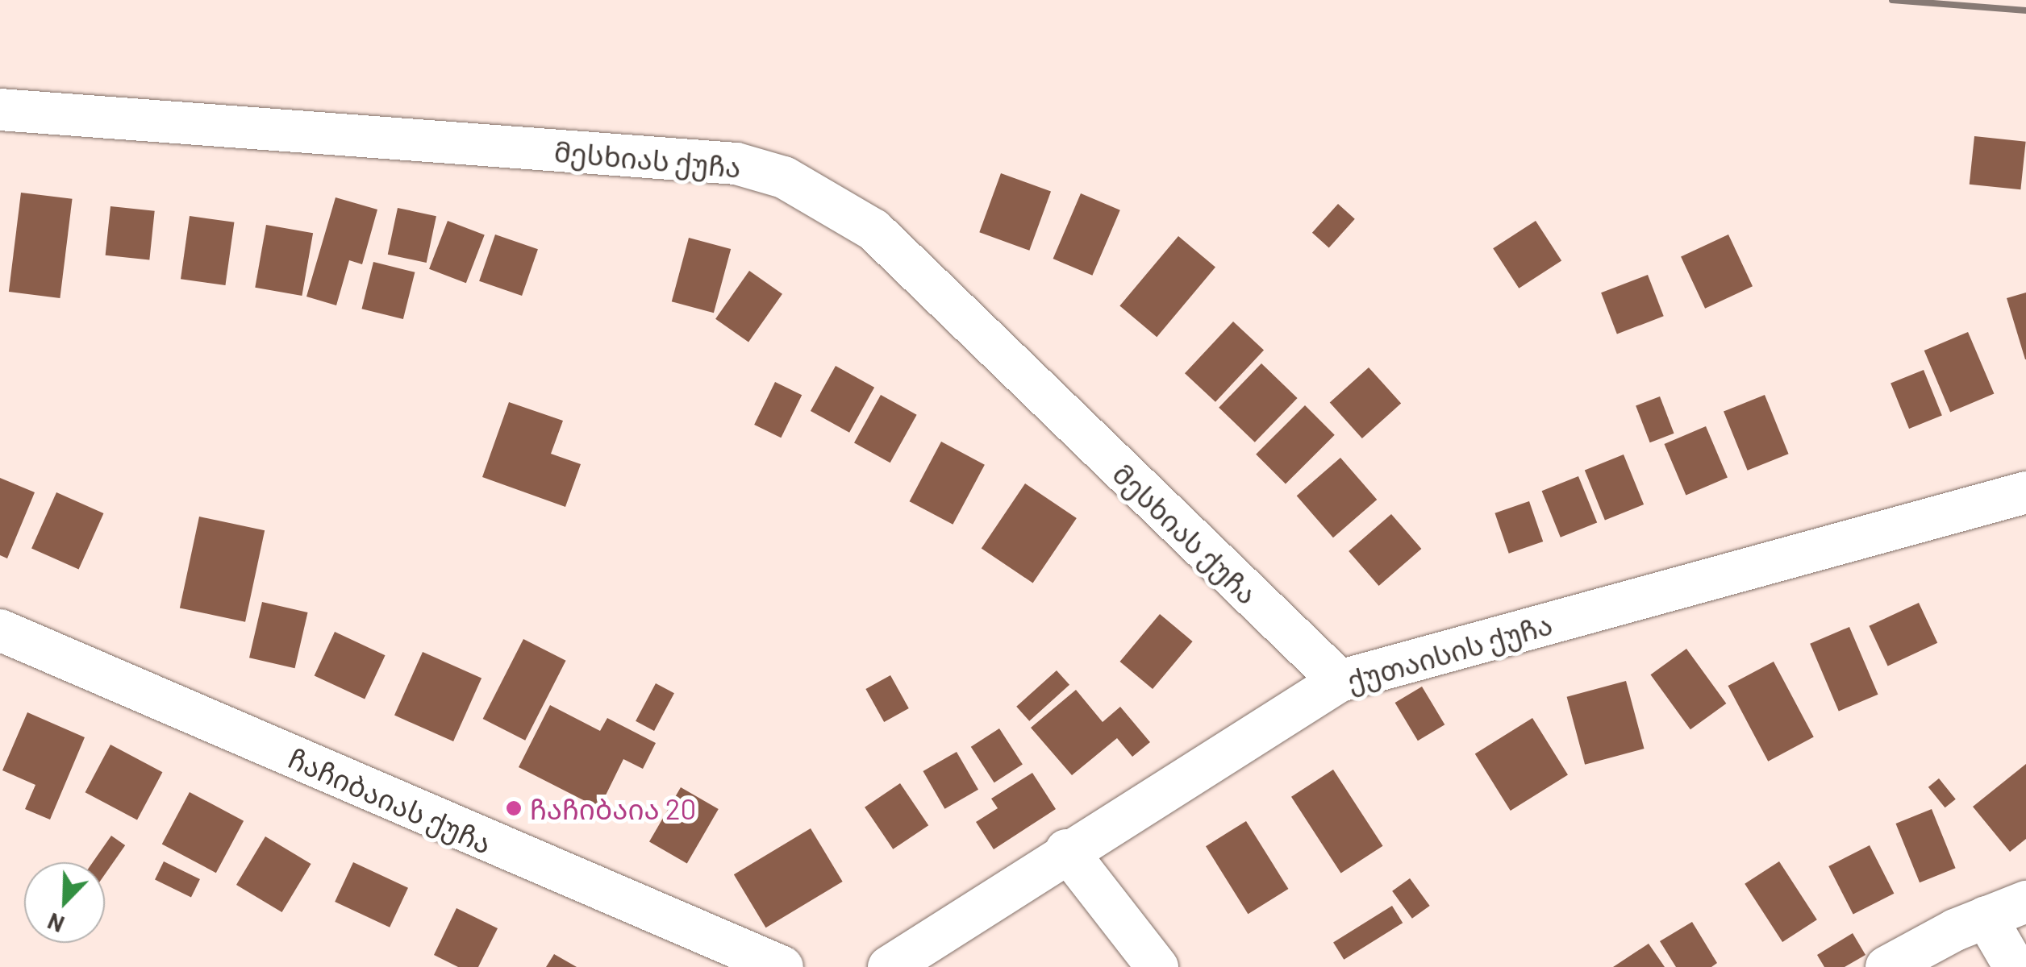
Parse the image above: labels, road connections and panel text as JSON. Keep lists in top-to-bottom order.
{
  "streets": {
    "street": ["მესხიას ქუჩა", "ქუთაისის ქუჩა", "ჩაჩიბაიას ქუჩა"]
  },
  "crossings": [
    ["მესხიას ქუჩა", "ქუთაისის ქუჩა"]
  ],
  "places": ["ჩაჩიბაია 20"],
  "north": "bottom left"
}
